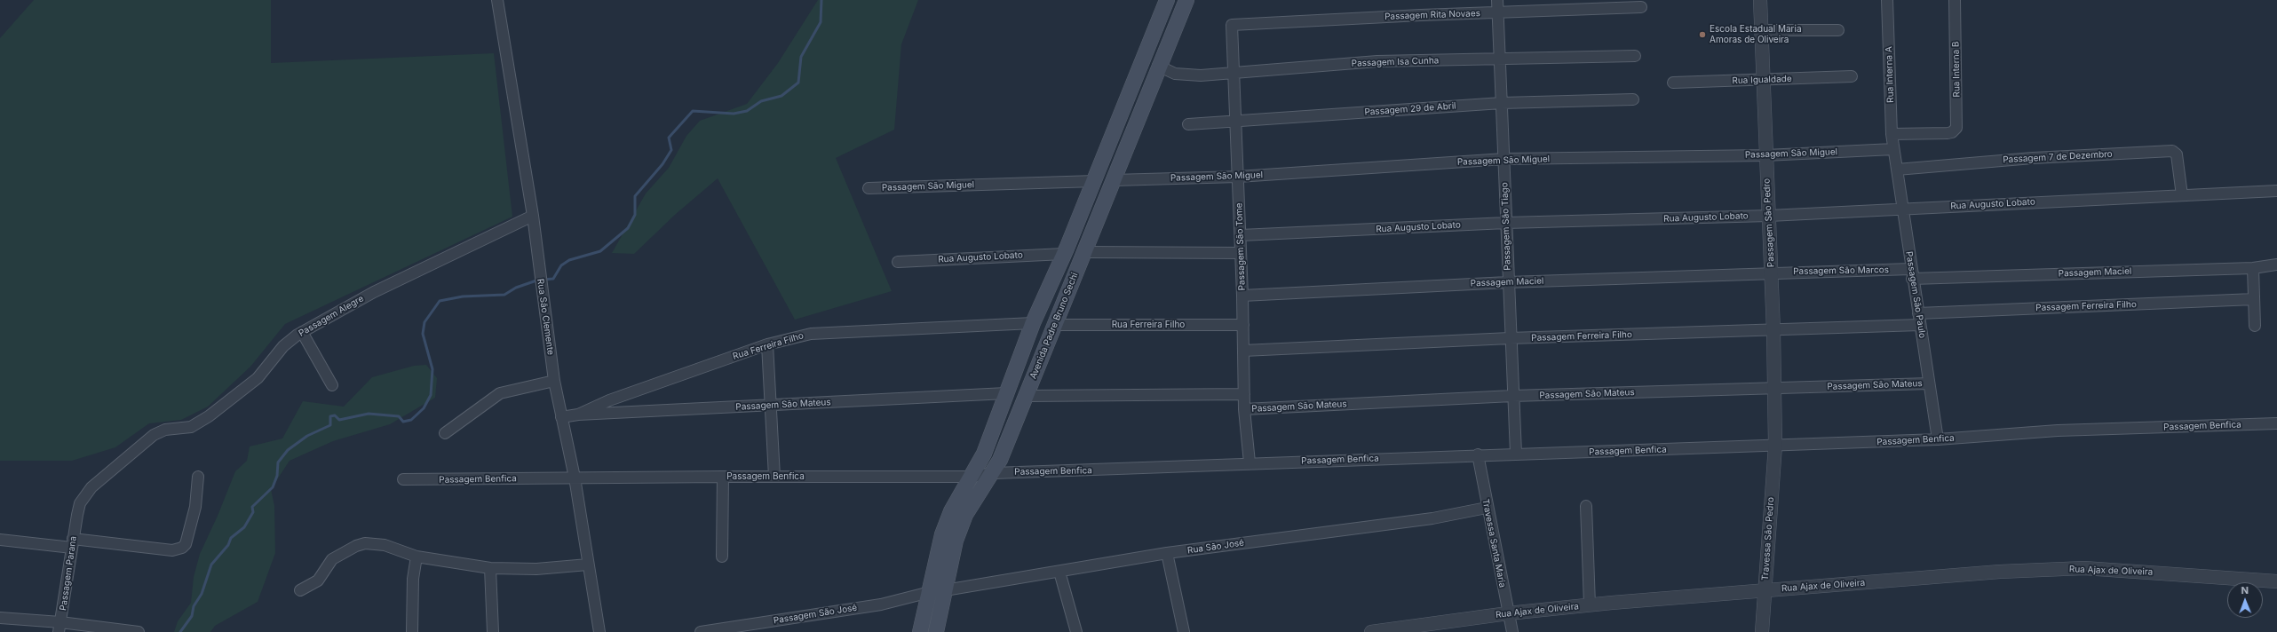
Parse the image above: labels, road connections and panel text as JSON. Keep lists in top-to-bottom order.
{
  "streets": {
    "main road": ["Avenida Padre Bruno Sechi"],
    "street": [
      "Passagem Rita Novaes",
      "Passagem Isa Cunha",
      "Rua Interna B",
      "Rua Interna A",
      "Rua Igualdade",
      "Passagem 29 de Abril",
      "Passagem São Miguel",
      "Passagem 7 de Dezembro",
      "Rua Augusto Lobato",
      "Passagem São Pedro",
      "Passagem São Tiago",
      "Passagem São Tome",
      "Passagem São Marcos",
      "Passagem Maciel",
      "Passagem São Paulo",
      "Passagem Ferreira Filho",
      "Passagem Alegre",
      "Rua São Clemente",
      "Rua Ferreira Filho",
      "Passagem São Mateus",
      "Passagem Benfica",
      "Travessa São Pedro",
      "Travessa Santa Maria",
      "Rua São José",
      "Rua Ajax de Oliveira",
      "Passagem Parana",
      "Passagem São José"
    ]
  },
  "crossings": [
    ["Passagem Rita Novaes", "Passagem São Tiago"],
    ["Passagem Rita Novaes", "Passagem São Tome"],
    ["Passagem Isa Cunha", "Passagem São Tiago"],
    ["Passagem Isa Cunha", "Passagem São Tome"],
    ["Passagem Isa Cunha", "Avenida Padre Bruno Sechi"],
    ["Rua Interna B", "Rua Interna A"],
    ["Rua Interna A", "Passagem São Miguel"],
    ["Rua Interna A", "Passagem São Paulo"],
    ["Rua Igualdade", "Passagem São Pedro"],
    ["Passagem 29 de Abril", "Passagem São Tiago"],
    ["Passagem 29 de Abril", "Passagem São Tome"],
    ["Passagem São Miguel", "Passagem São Pedro"],
    ["Passagem São Miguel", "Passagem São Tiago"],
    ["Passagem São Miguel", "Passagem São Tome"],
    ["Passagem São Miguel", "Passagem São Paulo"],
    ["Passagem São Miguel", "Avenida Padre Bruno Sechi"],
    ["Passagem 7 de Dezembro", "Rua Augusto Lobato"],
    ["Passagem 7 de Dezembro", "Passagem São Paulo"],
    ["Rua Augusto Lobato", "Passagem São Pedro"],
    ["Rua Augusto Lobato", "Passagem São Tiago"],
    ["Rua Augusto Lobato", "Passagem São Tome"],
    ["Rua Augusto Lobato", "Passagem São Paulo"],
    ["Passagem São Pedro", "Passagem São Marcos"],
    ["Passagem São Pedro", "Passagem Maciel"],
    ["Passagem São Pedro", "Passagem Ferreira Filho"],
    ["Passagem São Pedro", "Passagem São Mateus"],
    ["Passagem São Pedro", "Passagem Benfica"],
    ["Passagem São Pedro", "Travessa São Pedro"],
    ["Passagem São Tiago", "Passagem Maciel"],
    ["Passagem São Tiago", "Passagem Ferreira Filho"],
    ["Passagem São Tiago", "Passagem São Mateus"],
    ["Passagem São Tiago", "Passagem Benfica"],
    ["Passagem São Tome", "Passagem Maciel"],
    ["Passagem São Tome", "Passagem Ferreira Filho"],
    ["Passagem São Tome", "Rua Ferreira Filho"],
    ["Passagem São Tome", "Passagem São Mateus"],
    ["Passagem São Tome", "Passagem Benfica"],
    ["Passagem São Marcos", "Passagem Maciel"],
    ["Passagem São Marcos", "Passagem São Paulo"],
    ["Passagem Maciel", "Passagem São Paulo"],
    ["Passagem São Paulo", "Passagem Ferreira Filho"],
    ["Passagem São Paulo", "Passagem São Mateus"],
    ["Passagem São Paulo", "Passagem Benfica"],
    ["Passagem Alegre", "Rua São Clemente"],
    ["Passagem Alegre", "Passagem Parana"],
    ["Rua São Clemente", "Passagem São Mateus"],
    ["Rua São Clemente", "Passagem Benfica"],
    ["Rua Ferreira Filho", "Avenida Padre Bruno Sechi"],
    ["Rua Ferreira Filho", "Passagem São Mateus"],
    ["Avenida Padre Bruno Sechi", "Passagem São Mateus"],
    ["Avenida Padre Bruno Sechi", "Passagem Benfica"],
    ["Avenida Padre Bruno Sechi", "Rua São José"],
    ["Passagem Benfica", "Travessa São Pedro"],
    ["Passagem Benfica", "Travessa Santa Maria"],
    ["Travessa São Pedro", "Rua Ajax de Oliveira"],
    ["Travessa Santa Maria", "Rua São José"],
    ["Travessa Santa Maria", "Rua Ajax de Oliveira"]
  ],
  "places": ["Escola Estadual Maria Amoras de Oliveira"],
  "north": "top"
}
